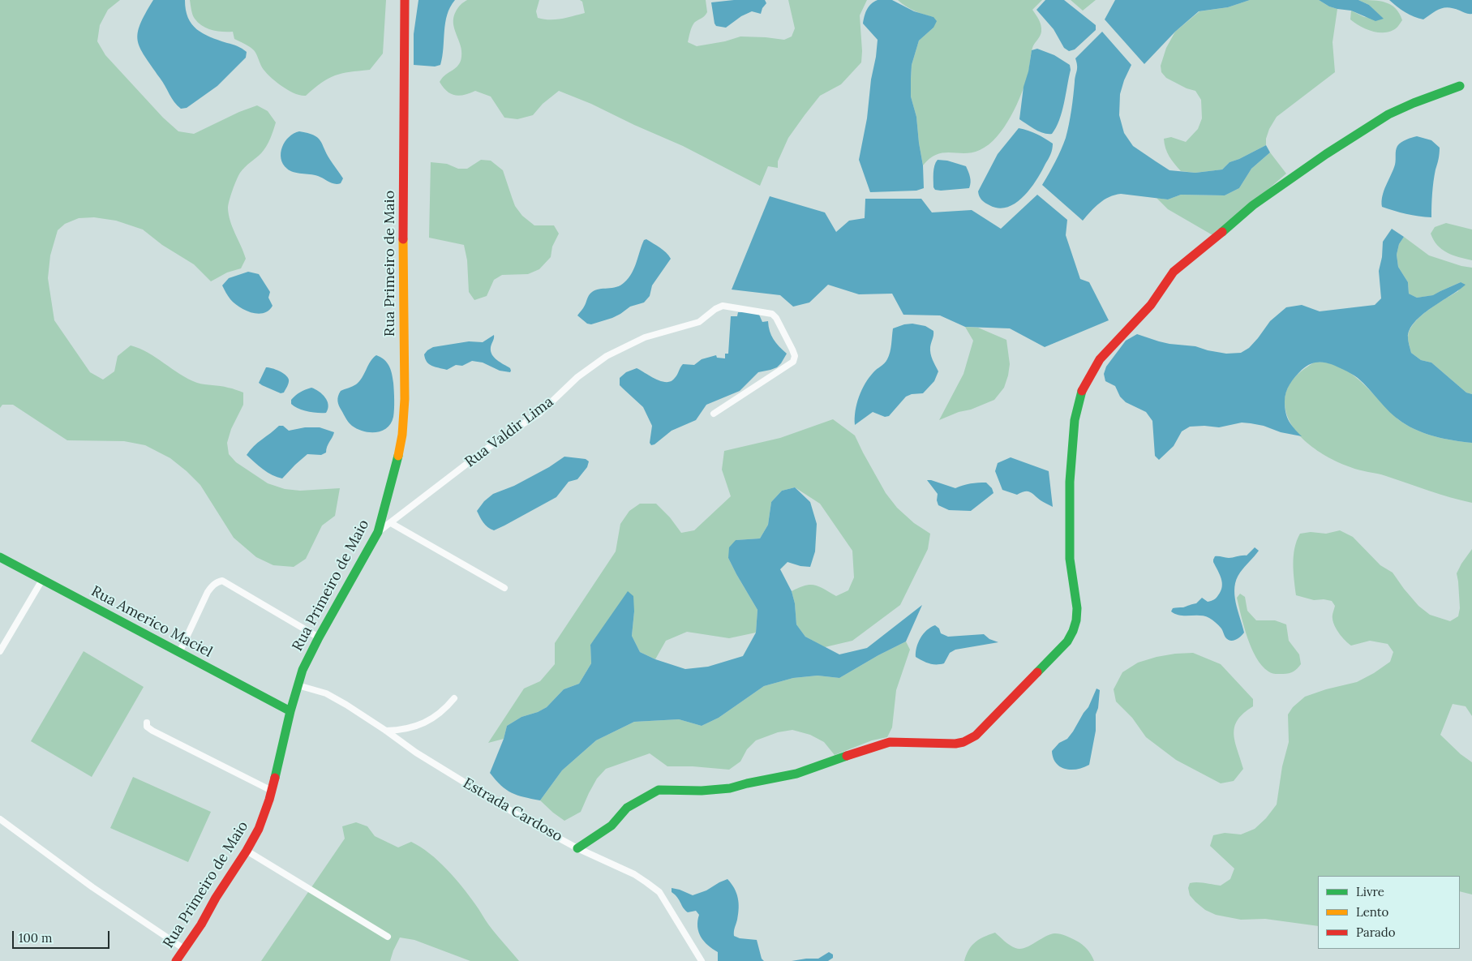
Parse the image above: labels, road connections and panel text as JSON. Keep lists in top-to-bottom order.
{
  "streets": {
    "street": [
      "Rua Primeiro de Maio",
      "Rua Valdir Lima",
      "Rua Americo Maciel",
      "Estrada Cardoso"
    ]
  },
  "crossings": [
    ["Rua Primeiro de Maio", "Rua Valdir Lima"],
    ["Rua Primeiro de Maio", "Rua Americo Maciel"],
    ["Rua Primeiro de Maio", "Estrada Cardoso"]
  ],
  "legend": ["Livre", "Lento", "Parado"],
  "scale_bar": "100 m"
}
